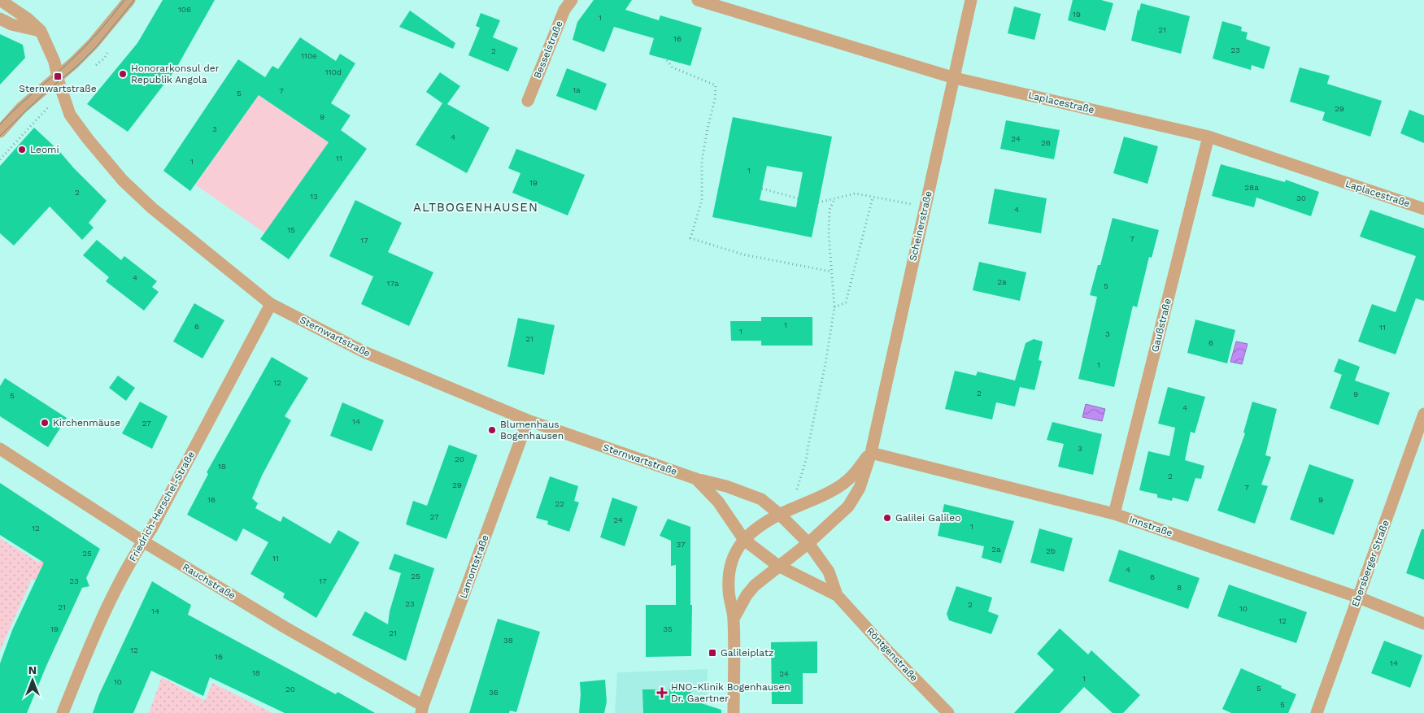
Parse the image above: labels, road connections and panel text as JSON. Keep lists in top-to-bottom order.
{
  "streets": {
    "street": [
      "Besselstraße",
      "Laplacestraße",
      "Scheinerstraße",
      "Gaußstraße",
      "Sternwartstraße",
      "Friedrich-Herschel-Straße",
      "Innstraße",
      "Ebersberger Straße",
      "Lamontstraße",
      "Rauchstraße",
      "Röntgenstraße"
    ]
  },
  "crossings": [
    ["Laplacestraße", "Scheinerstraße"],
    ["Laplacestraße", "Gaußstraße"],
    ["Scheinerstraße", "Innstraße"],
    ["Gaußstraße", "Innstraße"],
    ["Sternwartstraße", "Friedrich-Herschel-Straße"],
    ["Sternwartstraße", "Lamontstraße"],
    ["Friedrich-Herschel-Straße", "Rauchstraße"],
    ["Innstraße", "Ebersberger Straße"],
    ["Lamontstraße", "Rauchstraße"]
  ],
  "districts": ["ALTBOGENHAUSEN"],
  "places": {
    "other": [
      "Honorarkonsul der Republik Angola",
      "Leomi",
      "Kirchenmäuse",
      "Blumenhaus Bogenhausen",
      "Galilei Galileo"
    ],
    "transit": ["Sternwartstraße", "Galileiplatz"],
    "health": ["HNO-Klinik Bogenhausen Dr. Gaertner"]
  },
  "house_numbers": [
    "106",
    "19",
    "1",
    "21",
    "16",
    "23",
    "2",
    "110e",
    "110d",
    "1a",
    "7",
    "5",
    "29",
    "9",
    "3",
    "4",
    "24",
    "26",
    "11",
    "1",
    "1",
    "19",
    "28a",
    "2",
    "13",
    "30",
    "4",
    "15",
    "7",
    "17",
    "4",
    "2a",
    "17a",
    "5",
    "1",
    "6",
    "11",
    "1",
    "3",
    "21",
    "6",
    "1",
    "12",
    "2",
    "9",
    "5",
    "4",
    "14",
    "27",
    "3",
    "20",
    "18",
    "2",
    "29",
    "7",
    "16",
    "9",
    "22",
    "27",
    "24",
    "1",
    "12",
    "37",
    "2a",
    "2b",
    "25",
    "11",
    "4",
    "25",
    "6",
    "23",
    "17",
    "8",
    "23",
    "2",
    "21",
    "10",
    "14",
    "12",
    "19",
    "35",
    "21",
    "38",
    "12",
    "16",
    "14",
    "18",
    "24",
    "1",
    "10",
    "5",
    "20",
    "36",
    "5"
  ],
  "north": "top"
}
